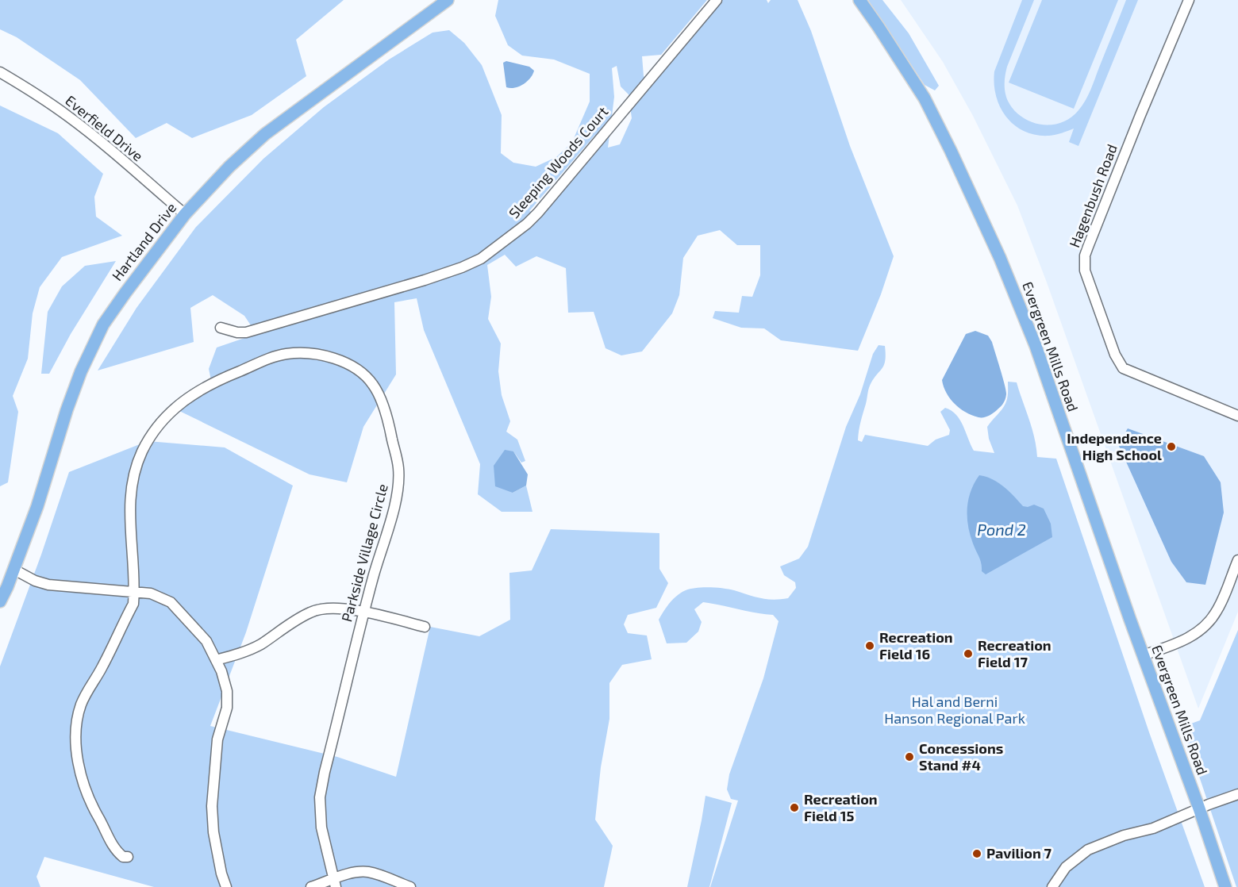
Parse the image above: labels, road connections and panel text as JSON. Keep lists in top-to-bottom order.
{
  "streets": {
    "main road": ["Hartland Drive", "Evergreen Mills Road"],
    "street": [
      "Everfield Drive",
      "Sleeping Woods Court",
      "Hagenbush Road",
      "Parkside Village Circle"
    ]
  },
  "crossings": [
    ["Everfield Drive", "Hartland Drive"]
  ],
  "water": ["Pond 2"],
  "parks": ["Hal and Berni Hanson Regional Park"],
  "places": [
    "Independence High School",
    "Recreation Field 16",
    "Recreation Field 17",
    "Concessions Stand #4",
    "Recreation Field 15",
    "Pavilion 7"
  ]
}
